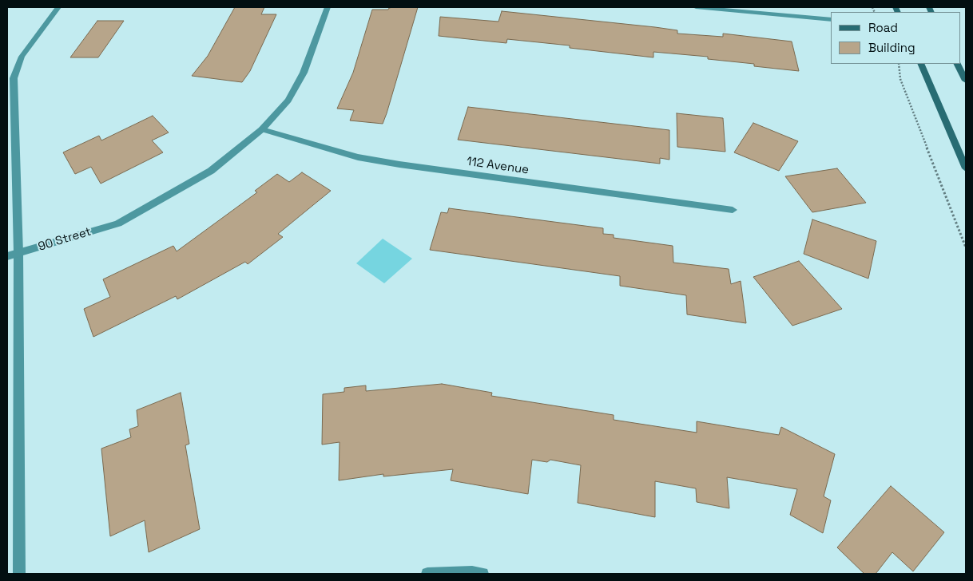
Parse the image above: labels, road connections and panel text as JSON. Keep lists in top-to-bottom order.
{
  "streets": {
    "street": ["112 Avenue", "90 Street"]
  },
  "crossings": [
    ["112 Avenue", "90 Street"]
  ],
  "legend": ["Road", "Building"]
}
